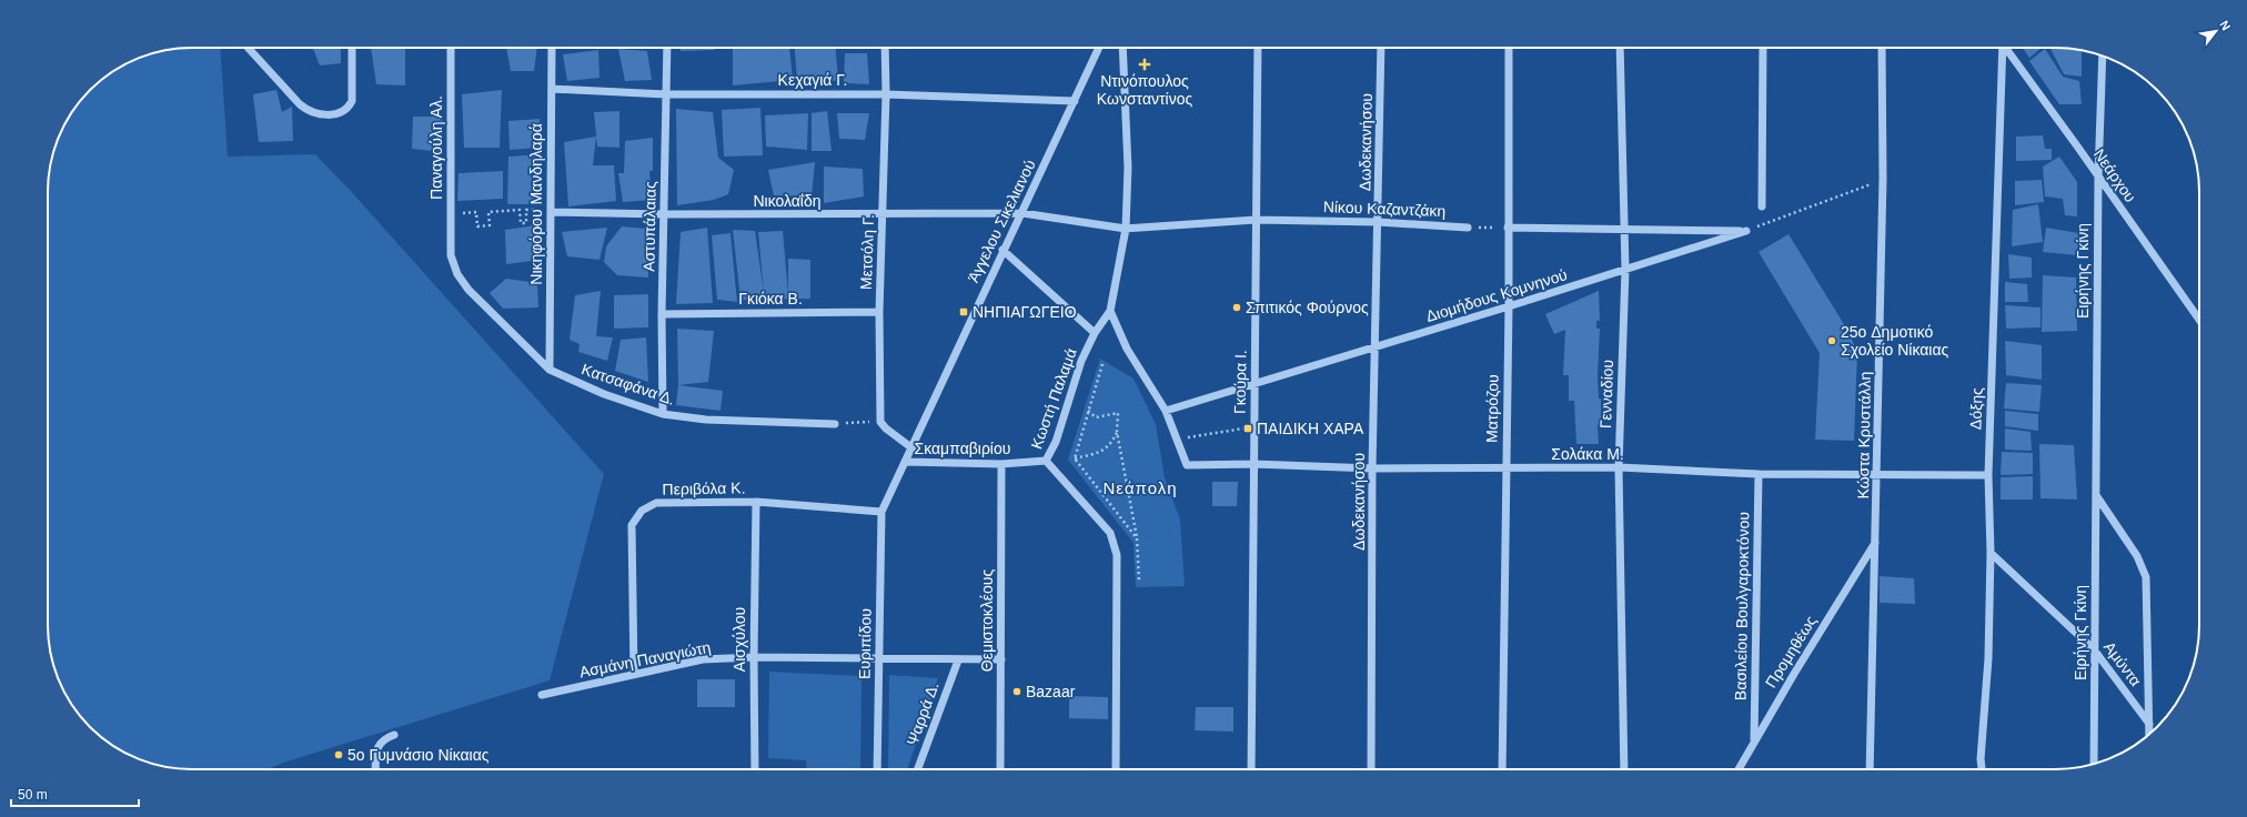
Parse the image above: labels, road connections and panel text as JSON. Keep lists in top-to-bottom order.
{
  "streets": {
    "street": [
      "Κεχαγιά Γ.",
      "Δωδεκανήσου",
      "Παναγούλη Αλ.",
      "Νεάρχου",
      "Νικολαΐδη",
      "Νικηφόρου Μανδηλαρά",
      "Νίκου Καζαντζάκη",
      "Άγγελου Σικελιανού",
      "Αστυπάλαιας",
      "Μετσόλη Γ.",
      "Ειρήνης Γκίνη",
      "Διομήδους Κομνηνού",
      "Γκιόκα Β.",
      "Γκούρα Ι.",
      "Κατσαφάνα Δ.",
      "Γενναδίου",
      "Κωστή Παλαμά",
      "Ματρόζου",
      "Δόξης",
      "Κώστα Κρυστάλλη",
      "Σκαμπαβιρίου",
      "Σολάκα Μ.",
      "Περιβόλα Κ.",
      "Βασιλείου Βουλγαροκτόνου",
      "Θεμιστοκλέους",
      "Αισχύλου",
      "Ευριπίδου",
      "Προμηθέως",
      "Ασμάνη Παναγιώτη",
      "Αμύντα",
      "Ψαρρά Δ."
    ]
  },
  "crossings": [
    ["Κεχαγιά Γ.", "Νικηφόρου Μανδηλαρά"],
    ["Κεχαγιά Γ.", "Άγγελου Σικελιανού"],
    ["Κεχαγιά Γ.", "Αστυπάλαιας"],
    ["Κεχαγιά Γ.", "Μετσόλη Γ."],
    ["Δωδεκανήσου", "Νίκου Καζαντζάκη"],
    ["Δωδεκανήσου", "Διομήδους Κομνηνού"],
    ["Δωδεκανήσου", "Σολάκα Μ."],
    ["Παναγούλη Αλ.", "Κατσαφάνα Δ."],
    ["Νεάρχου", "Ειρήνης Γκίνη"],
    ["Νικολαΐδη", "Νικηφόρου Μανδηλαρά"],
    ["Νικολαΐδη", "Νίκου Καζαντζάκη"],
    ["Νικολαΐδη", "Άγγελου Σικελιανού"],
    ["Νικολαΐδη", "Αστυπάλαιας"],
    ["Νικολαΐδη", "Μετσόλη Γ."],
    ["Νικηφόρου Μανδηλαρά", "Κατσαφάνα Δ."],
    ["Νίκου Καζαντζάκη", "Άγγελου Σικελιανού"],
    ["Νίκου Καζαντζάκη", "Γκούρα Ι."],
    ["Νίκου Καζαντζάκη", "Κωστή Παλαμά"],
    ["Άγγελου Σικελιανού", "Σκαμπαβιρίου"],
    ["Άγγελου Σικελιανού", "Περιβόλα Κ."],
    ["Άγγελου Σικελιανού", "Ευριπίδου"],
    ["Αστυπάλαιας", "Γκιόκα Β."],
    ["Αστυπάλαιας", "Κατσαφάνα Δ."],
    ["Μετσόλη Γ.", "Γκιόκα Β."],
    ["Ειρήνης Γκίνη", "Αμύντα"],
    ["Διομήδους Κομνηνού", "Γκούρα Ι."],
    ["Διομήδους Κομνηνού", "Γενναδίου"],
    ["Διομήδους Κομνηνού", "Ματρόζου"],
    ["Γκούρα Ι.", "Σολάκα Μ."],
    ["Γενναδίου", "Σολάκα Μ."],
    ["Κωστή Παλαμά", "Σκαμπαβιρίου"],
    ["Ματρόζου", "Σολάκα Μ."],
    ["Δόξης", "Σολάκα Μ."],
    ["Δόξης", "Αμύντα"],
    ["Κώστα Κρυστάλλη", "Σολάκα Μ."],
    ["Κώστα Κρυστάλλη", "Προμηθέως"],
    ["Σκαμπαβιρίου", "Θεμιστοκλέους"],
    ["Σολάκα Μ.", "Βασιλείου Βουλγαροκτόνου"],
    ["Περιβόλα Κ.", "Αισχύλου"],
    ["Περιβόλα Κ.", "Ευριπίδου"],
    ["Περιβόλα Κ.", "Ασμάνη Παναγιώτη"],
    ["Βασιλείου Βουλγαροκτόνου", "Προμηθέως"],
    ["Θεμιστοκλέους", "Ασμάνη Παναγιώτη"],
    ["Αισχύλου", "Ασμάνη Παναγιώτη"],
    ["Ευριπίδου", "Ασμάνη Παναγιώτη"],
    ["Ασμάνη Παναγιώτη", "Ψαρρά Δ."]
  ],
  "districts": ["Νεάπολη"],
  "places": {
    "health": ["Ντινόπουλος Κωνσταντίνος"],
    "other": [
      "Σπιτικός Φούρνος",
      "25o Δημοτικό Σχολείο Νίκαιας",
      "Bazaar",
      "5o Γυμνάσιο Νίκαιας"
    ],
    "transit": ["ΝΗΠΙΑΓΩΓΕΙΟ", "ΠΑΙΔΙΚΗ ΧΑΡΑ"]
  },
  "scale_bar": "50 m",
  "north": "top right"
}
